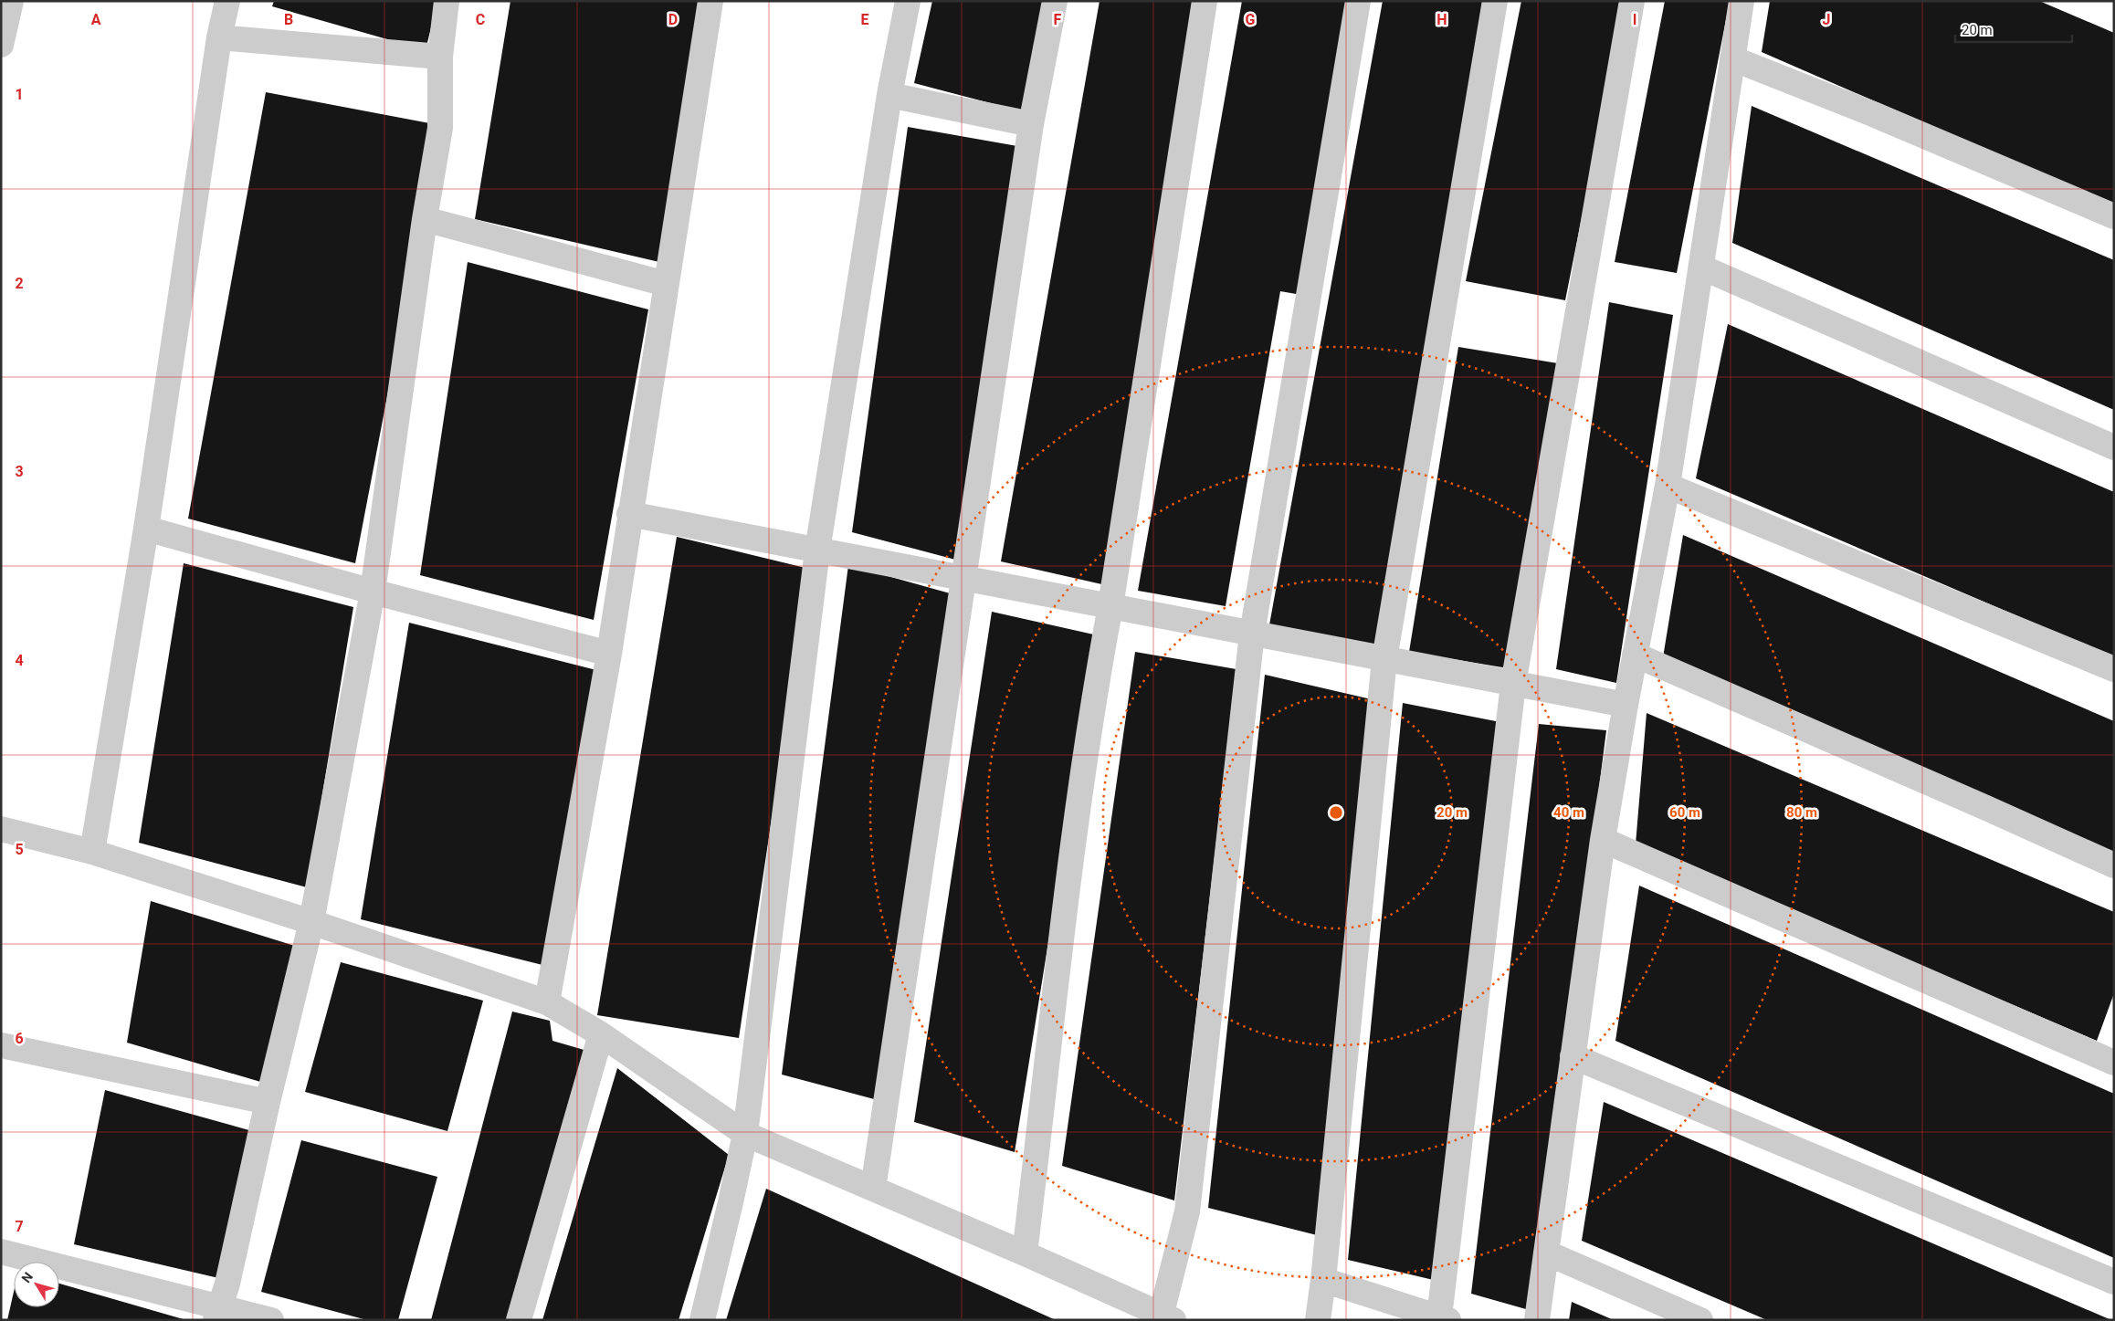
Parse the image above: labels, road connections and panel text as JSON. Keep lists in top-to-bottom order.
{
  "scale_bar": "20 m",
  "north": "top left",
  "grid": {
    "columns": [
      "A",
      "B",
      "C",
      "D",
      "E",
      "F",
      "G",
      "H",
      "I",
      "J"
    ],
    "rows": [
      "1",
      "2",
      "3",
      "4",
      "5",
      "6",
      "7"
    ]
  },
  "rings": [
    "20 m",
    "40 m",
    "60 m",
    "80 m"
  ]
}
